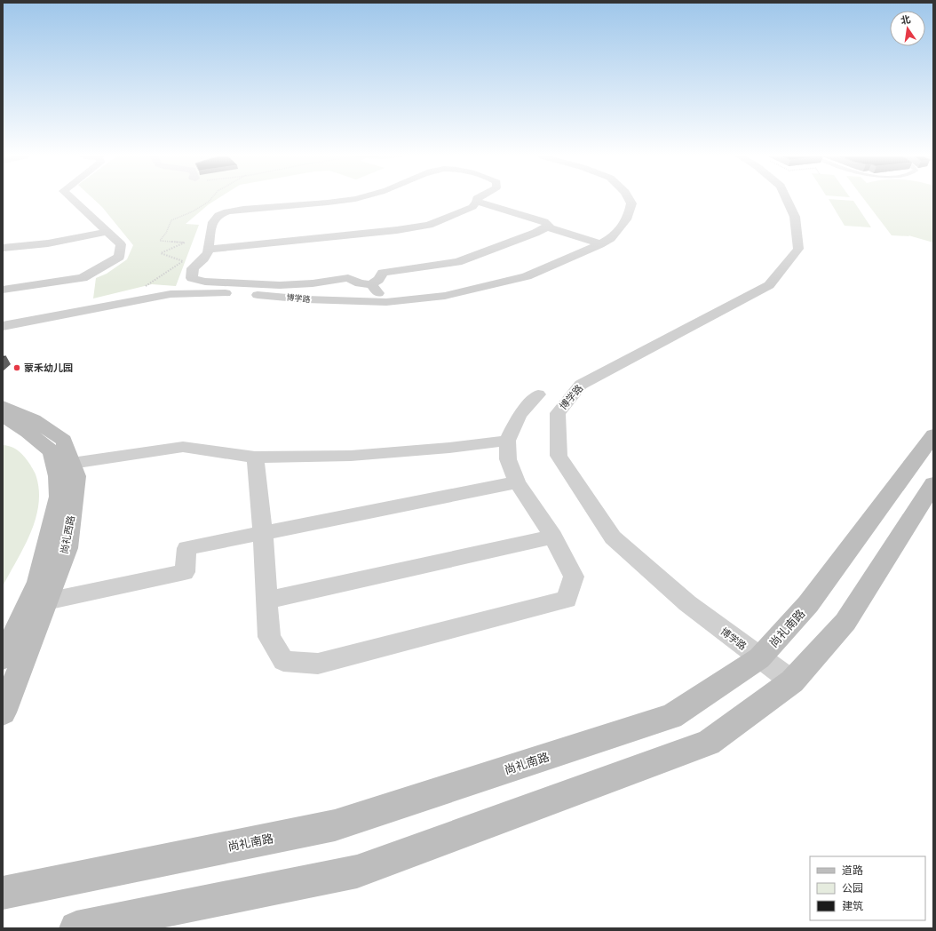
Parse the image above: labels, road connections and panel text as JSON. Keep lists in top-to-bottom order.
{
  "streets": {
    "main road": ["尚礼西路", "尚礼南路"],
    "street": ["博学路"]
  },
  "crossings": [
    ["博学路", "尚礼南路"]
  ],
  "places": ["蒙禾幼儿园"],
  "legend": ["道路", "公园", "建筑"],
  "north": "top"
}
